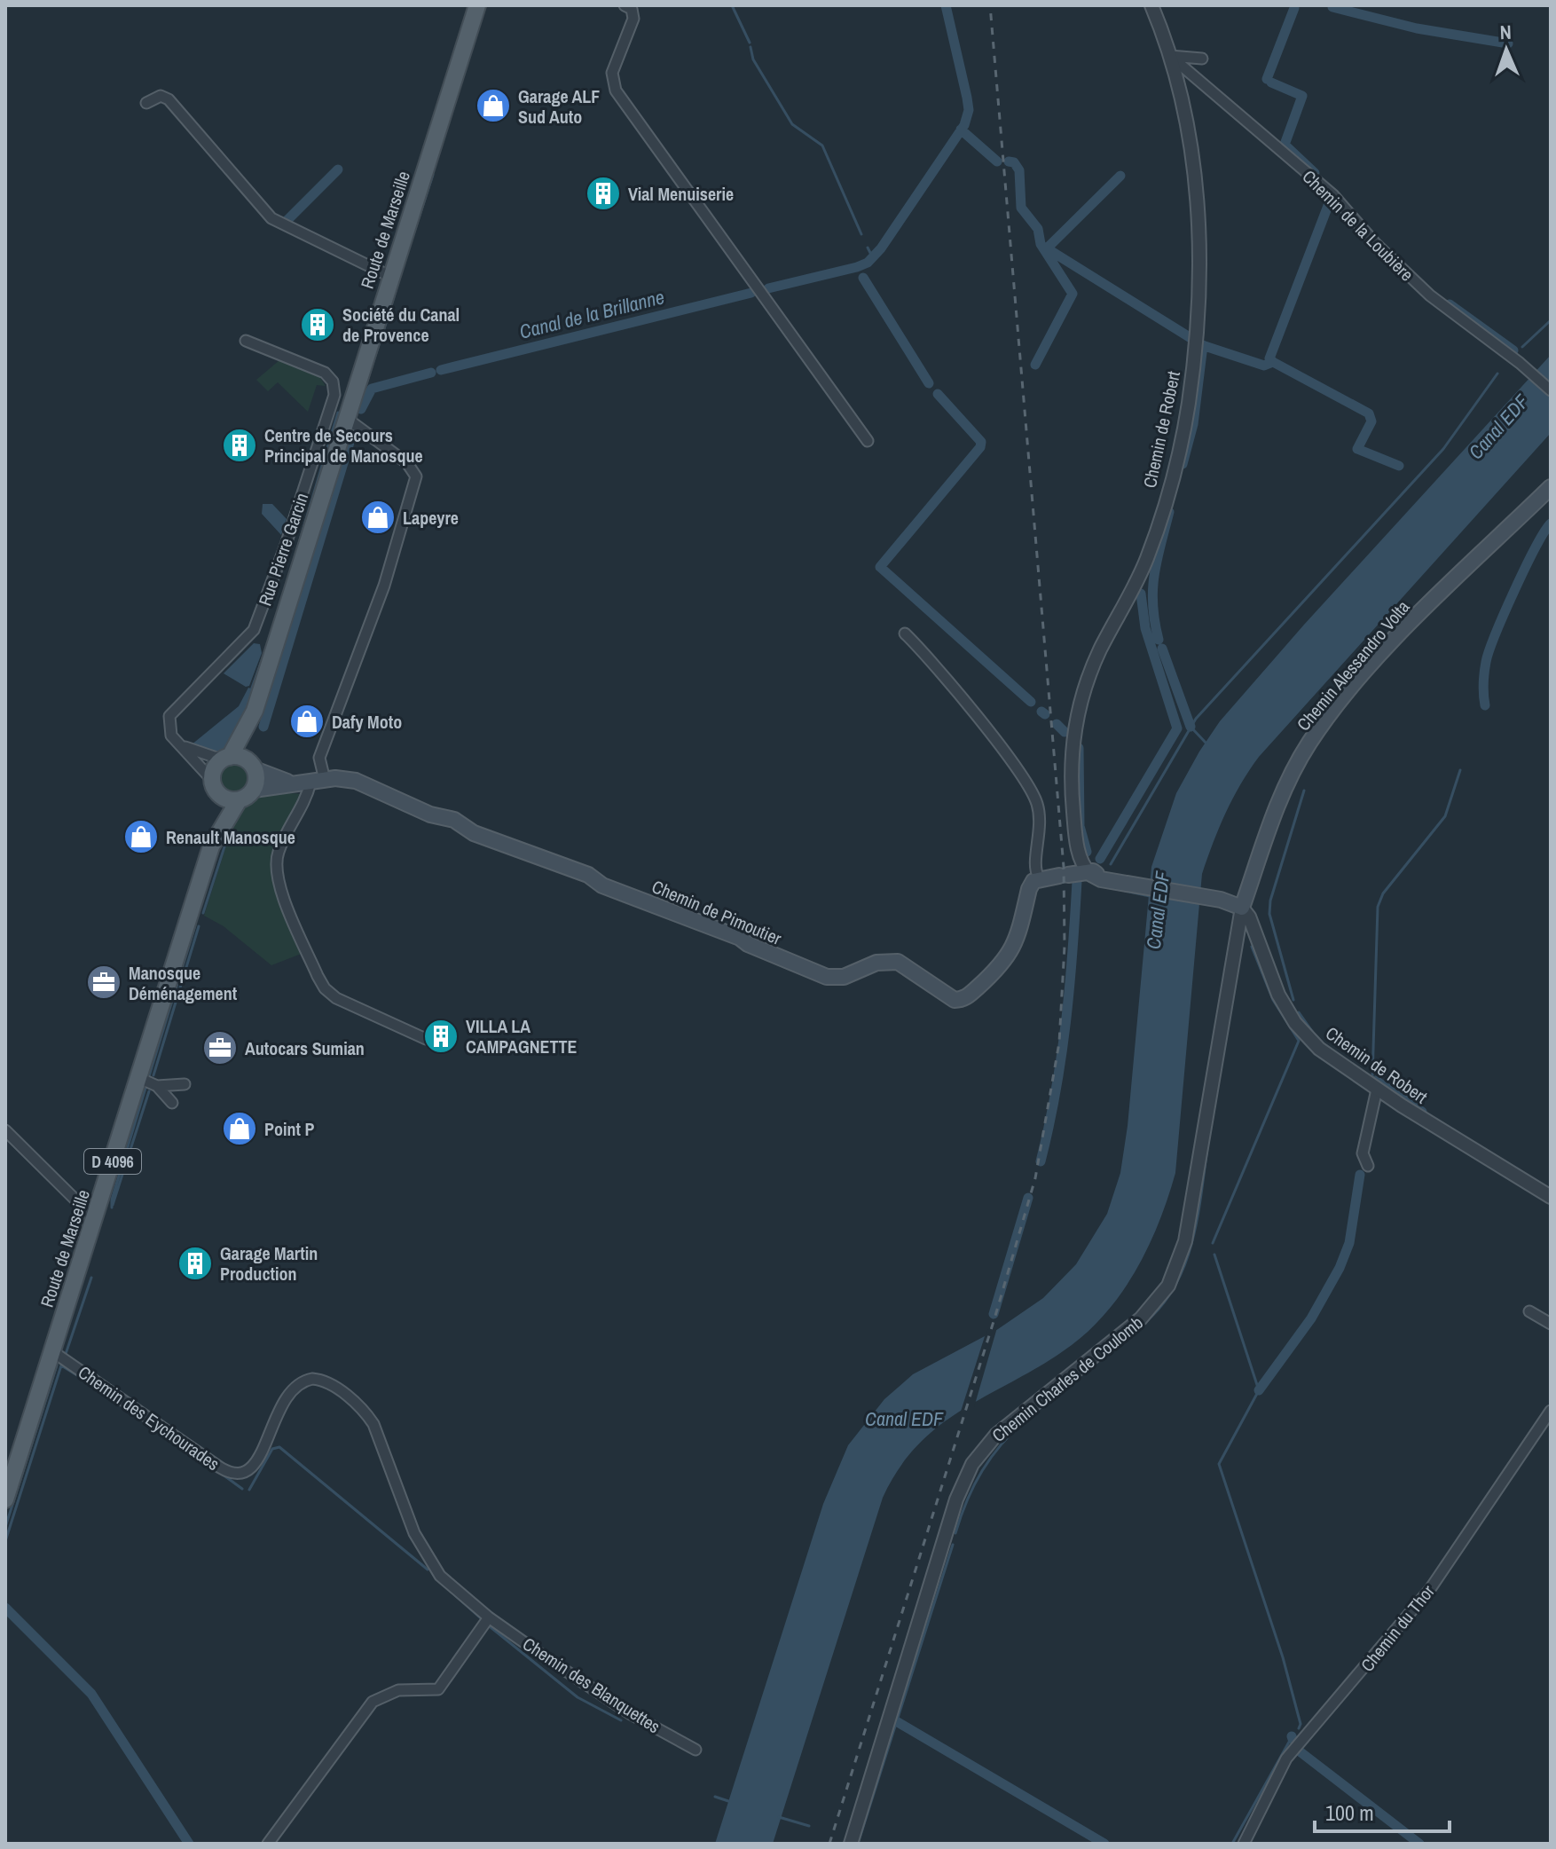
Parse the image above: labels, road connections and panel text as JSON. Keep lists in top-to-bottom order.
{
  "streets": {
    "main road": [
      "Route de Marseille",
      "Chemin Alessandro Volta",
      "Chemin de Pimoutier",
      "D 4096"
    ],
    "street": [
      "Chemin de la Loubière",
      "Chemin de Robert",
      "Rue Pierre Garcin",
      "Chemin Charles de Coulomb",
      "Chemin des Eychourades",
      "Chemin du Thor",
      "Chemin des Blanquettes"
    ]
  },
  "crossings": [
    ["Chemin de la Loubière", "Chemin de Robert"],
    ["Route de Marseille", "Chemin de Pimoutier"],
    ["Route de Marseille", "Chemin des Eychourades"],
    ["Chemin de Robert", "Chemin Alessandro Volta"],
    ["Chemin de Robert", "Chemin Charles de Coulomb"],
    ["Chemin Alessandro Volta", "Chemin Charles de Coulomb"],
    ["Chemin des Eychourades", "Chemin des Blanquettes"]
  ],
  "water": ["Canal de la Brillanne", "Canal EDF"],
  "places": {
    "shop": [
      "Garage ALF Sud Auto",
      "Lapeyre",
      "Dafy Moto",
      "Renault Manosque",
      "Point P"
    ],
    "building": [
      "Vial Menuiserie",
      "Société du Canal de Provence",
      "Centre de Secours Principal de Manosque",
      "VILLA LA CAMPAGNETTE",
      "Garage Martin Production"
    ],
    "office": ["Manosque Déménagement", "Autocars Sumian"]
  },
  "scale_bar": "100 m",
  "north": "top"
}
